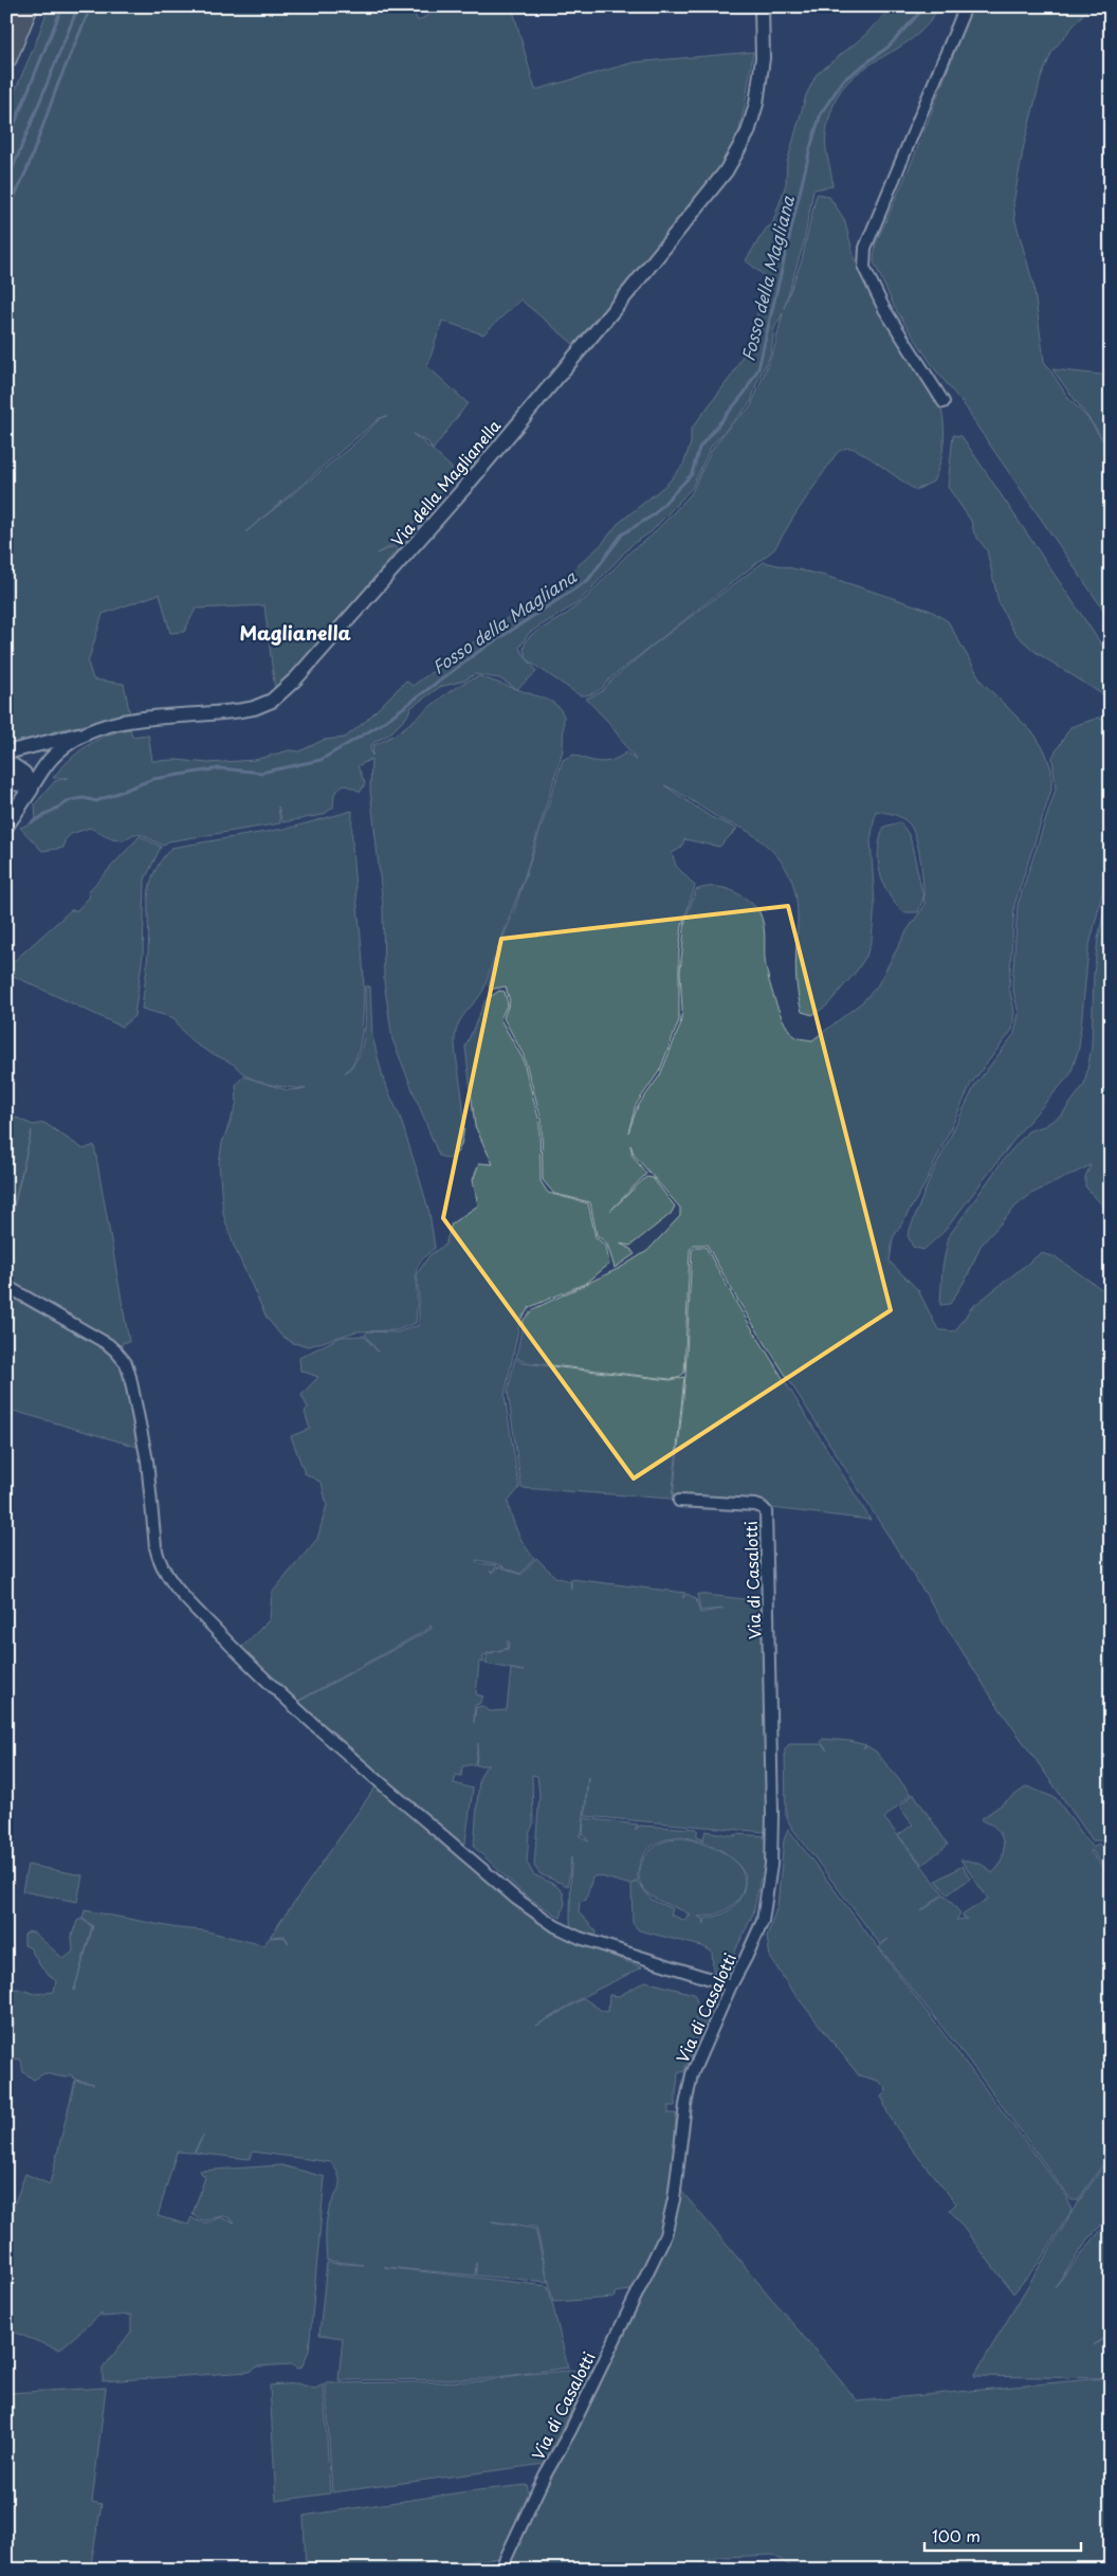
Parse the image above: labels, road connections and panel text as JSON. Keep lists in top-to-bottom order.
{
  "streets": {
    "main road": ["Via della Maglianella"],
    "street": ["Via di Casalotti"]
  },
  "districts": ["Maglianella"],
  "water": ["Fosso della Magliana"],
  "scale_bar": "100 m"
}
